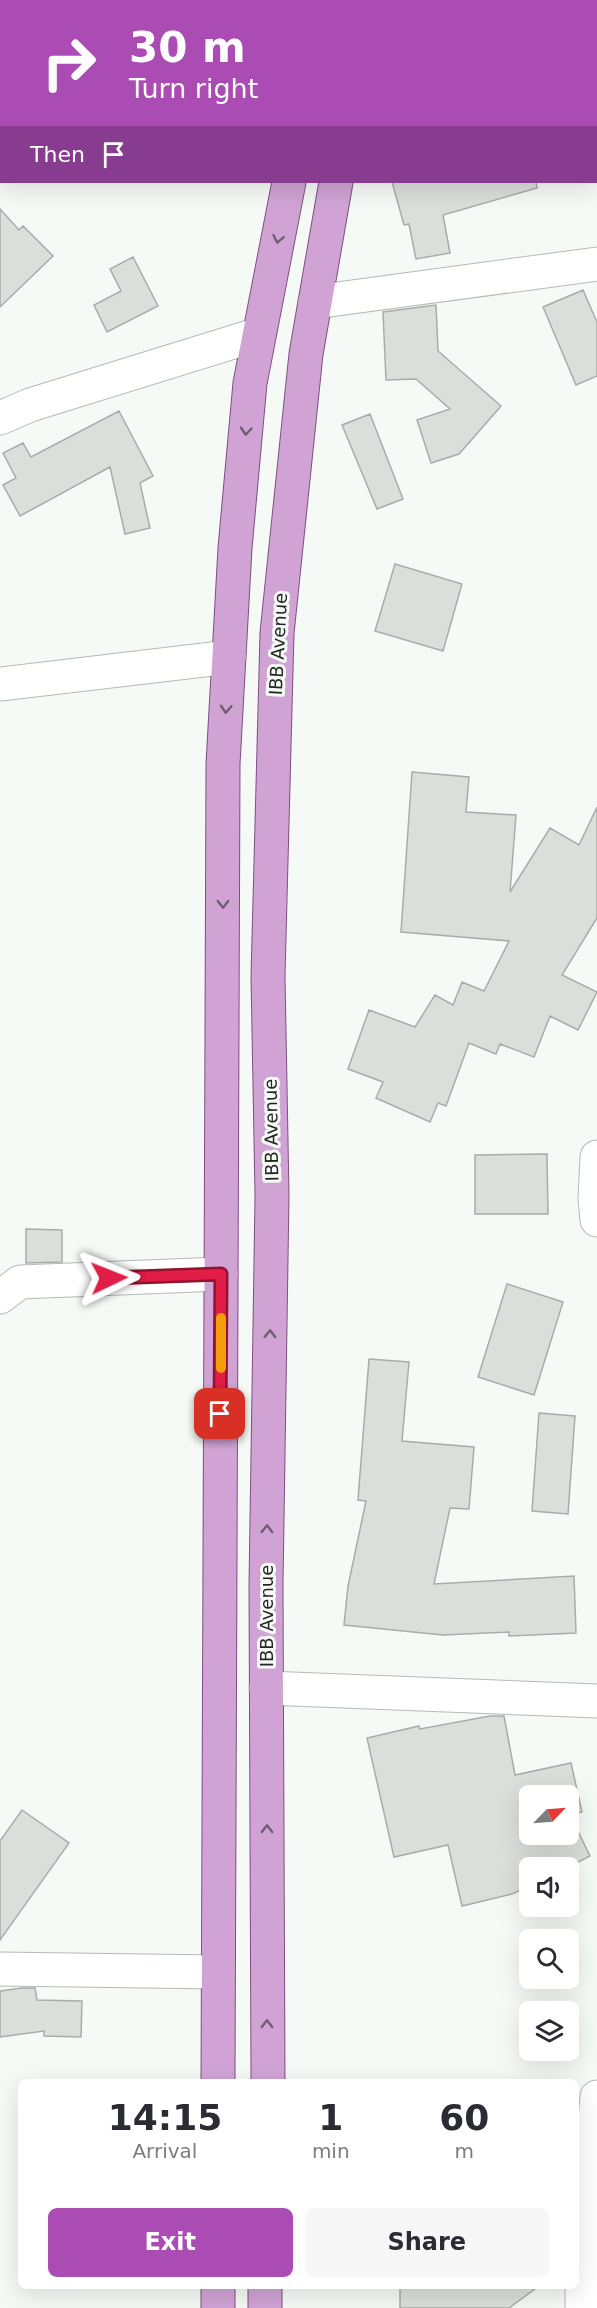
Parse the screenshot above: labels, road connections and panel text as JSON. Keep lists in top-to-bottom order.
{
  "streets": {
    "main road": ["IBB Avenue"]
  },
  "north": "top right",
  "page": {
    "turn": ["30 m", "Turn right"],
    "then": "Then",
    "eta": [
      "14:15",
      "Arrival",
      "1",
      "min",
      "60",
      "m"
    ],
    "buttons": ["Exit", "Share"]
  }
}
